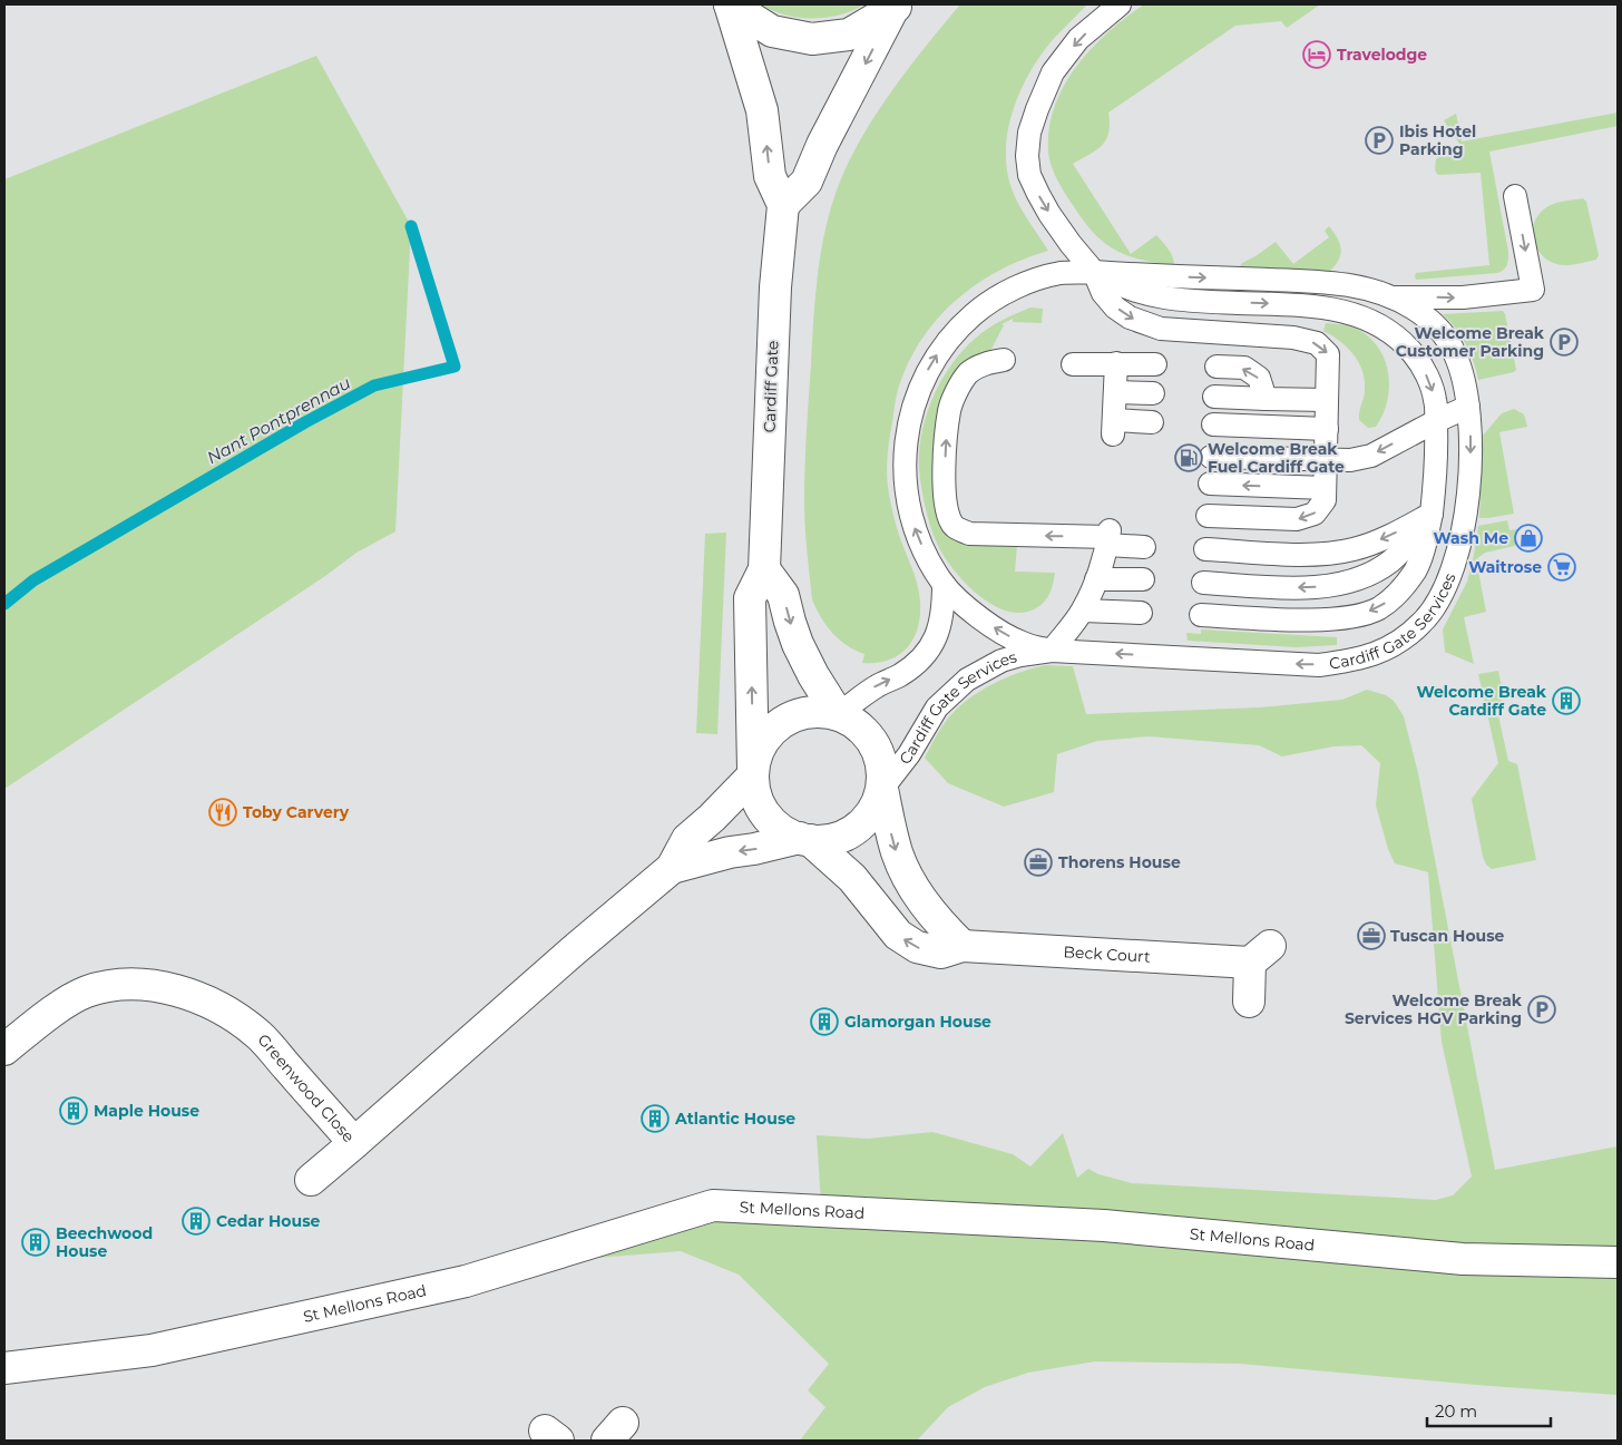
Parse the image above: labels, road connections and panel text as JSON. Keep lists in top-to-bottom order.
{
  "streets": {
    "street": [
      "Cardiff Gate",
      "Beck Court",
      "Greenwood Close",
      "St Mellons Road"
    ],
    "lane": ["Cardiff Gate Services"]
  },
  "crossings": [
    ["Cardiff Gate", "Cardiff Gate Services"],
    ["Cardiff Gate", "Beck Court"],
    ["Cardiff Gate", "Greenwood Close"],
    ["Cardiff Gate Services", "Beck Court"],
    ["Cardiff Gate Services", "Greenwood Close"],
    ["Beck Court", "Greenwood Close"]
  ],
  "water": ["Nant Pontprennau"],
  "places": {
    "hotel": ["Travelodge"],
    "parking": ["Ibis Hotel Parking", "Welcome Break Customer Parking", "Welcome Break Services HGV Parking"],
    "fuel station": ["Welcome Break Fuel Cardiff Gate"],
    "shop": ["Wash Me"],
    "supermarket": ["Waitrose"],
    "building": [
      "Welcome Break Cardiff Gate",
      "Glamorgan House",
      "Maple House",
      "Atlantic House",
      "Cedar House",
      "Beechwood House"
    ],
    "restaurant": ["Toby Carvery"],
    "office": ["Thorens House", "Tuscan House"]
  },
  "scale_bar": "20 m"
}
